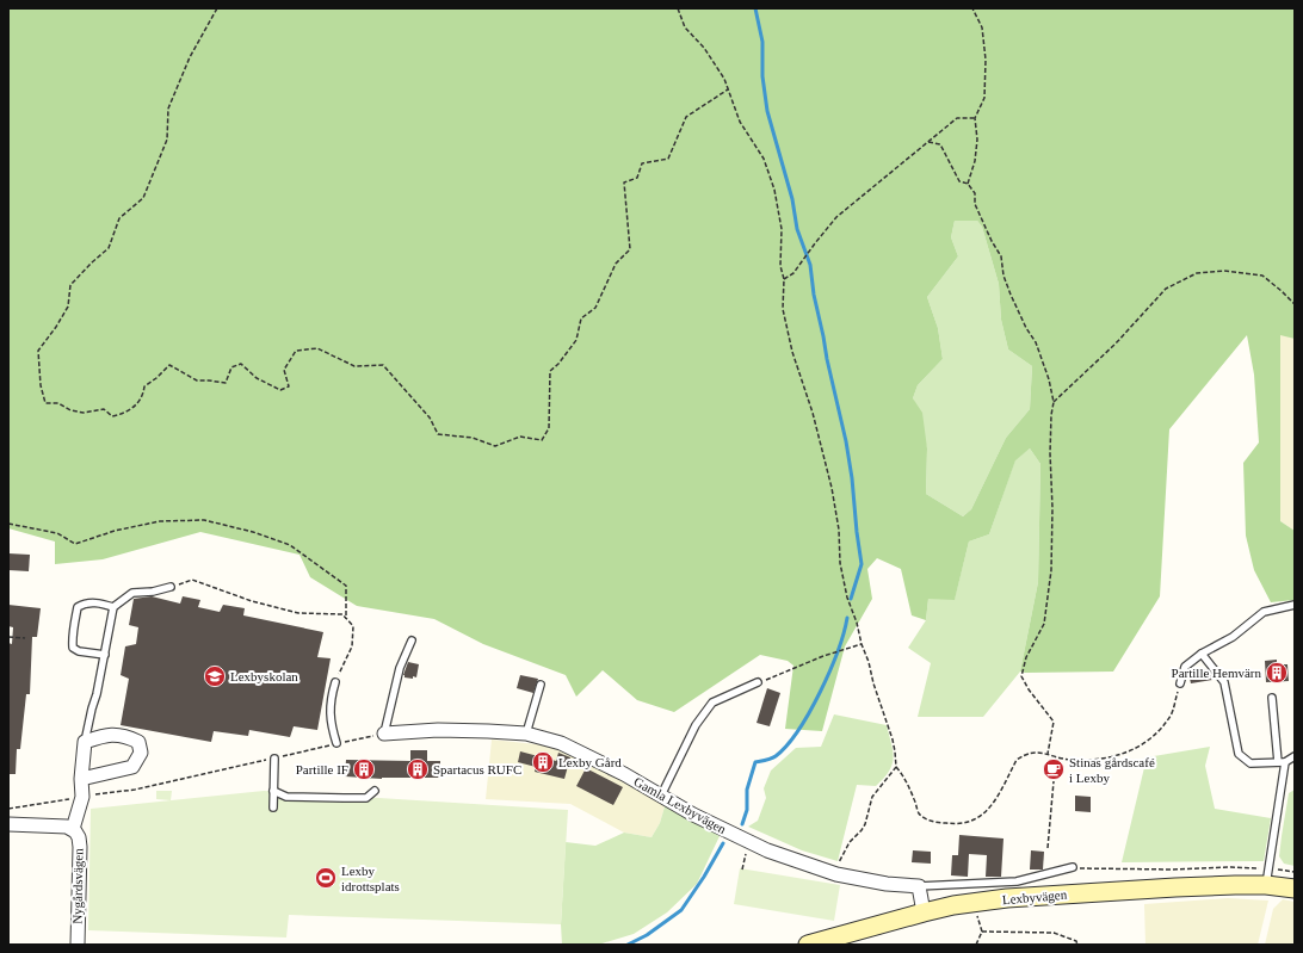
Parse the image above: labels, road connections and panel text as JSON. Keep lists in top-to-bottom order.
{
  "streets": {
    "street": ["Gamla Lexbyvägen", "Nygårdsvägen", "Lexbyvägen"]
  },
  "crossings": [
    ["Gamla Lexbyvägen", "Lexbyvägen"]
  ],
  "places": {
    "building": [
      "Partille Hemvärn",
      "Lexby Gård",
      "Partille IF",
      "Spartacus RUFC"
    ],
    "school or university": ["Lexbyskolan"],
    "cafe": ["Stinas gårdscafé i Lexby"],
    "sports": ["Lexby idrottsplats"]
  }
}
